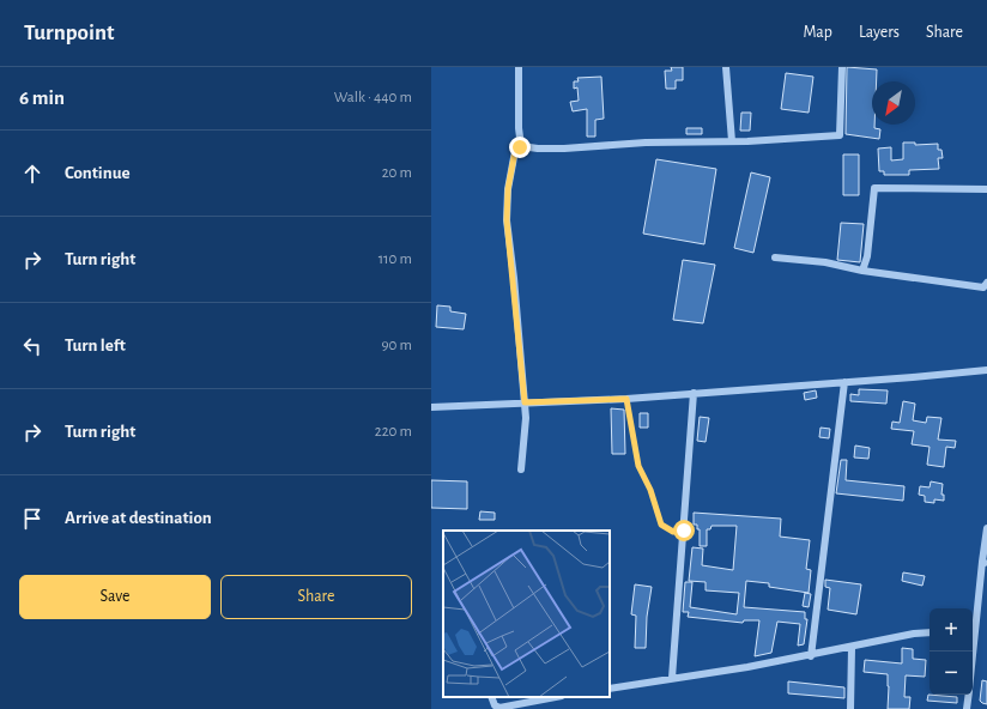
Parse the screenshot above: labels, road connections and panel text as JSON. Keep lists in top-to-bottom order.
{
  "north": "bottom left",
  "page": {
    "header": "Turnpoint",
    "nav": ["Map", "Layers", "Share"],
    "heading": ["6 min", "Walk · 440 m"],
    "list": [
      ["Continue", "20 m"],
      ["Turn right", "110 m"],
      ["Turn left", "90 m"],
      ["Turn right", "220 m"],
      "Arrive at destination"
    ],
    "buttons": ["Save", "Share"],
    "map_buttons": ["+", "−"]
  }
}
